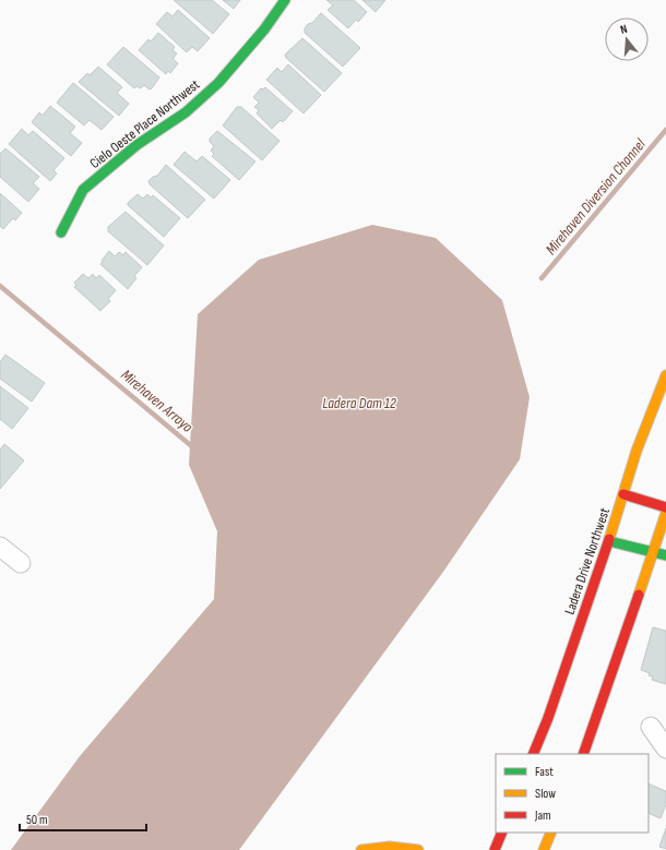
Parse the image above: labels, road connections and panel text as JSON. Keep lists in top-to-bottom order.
{
  "streets": {
    "main road": ["Cielo Oeste Place Northwest", "Ladera Drive Northwest"]
  },
  "water": ["Mirehaven Diversion Channel", "Mirehaven Arroyo", "Ladera Dam 12"],
  "legend": ["Fast", "Slow", "Jam"],
  "scale_bar": "50 m",
  "north": "top"
}
